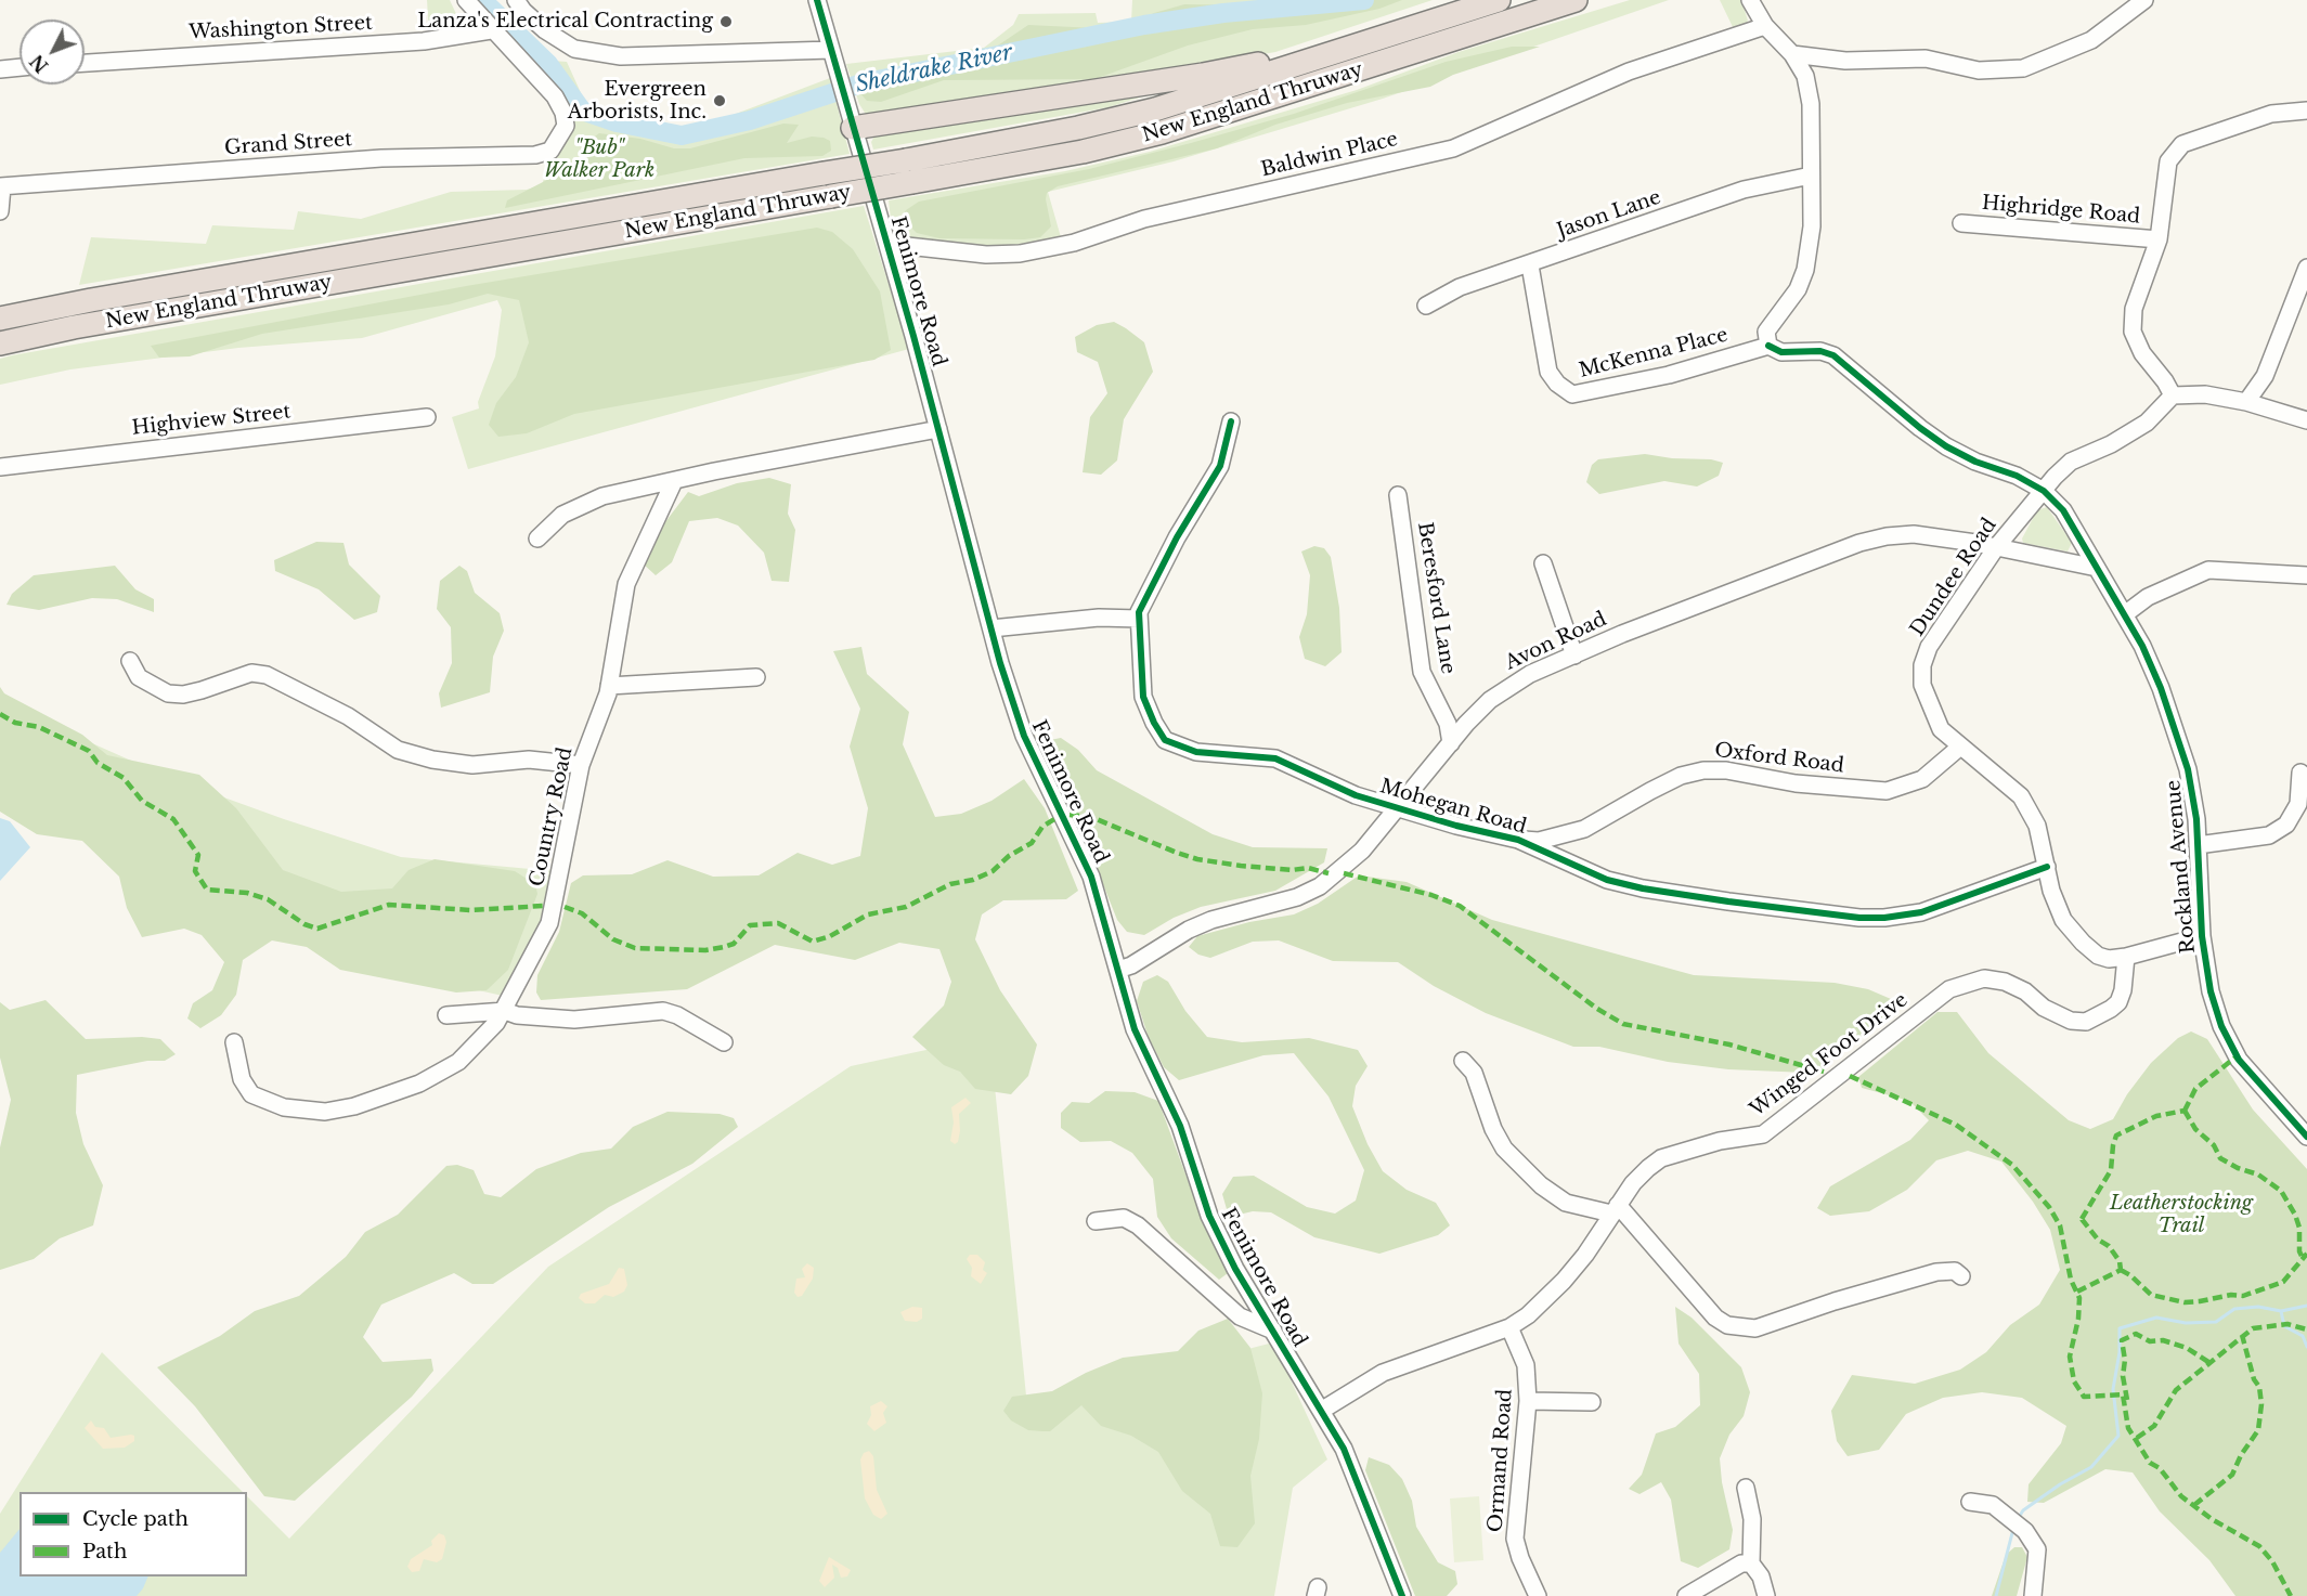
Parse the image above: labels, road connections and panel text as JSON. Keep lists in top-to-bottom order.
{
  "streets": {
    "highway": ["New England Thruway"],
    "street": [
      "Washington Street",
      "Grand Street",
      "Baldwin Place",
      "Highridge Road",
      "Jason Lane",
      "Fenimore Road",
      "McKenna Place",
      "Highview Street",
      "Dundee Road",
      "Beresford Lane",
      "Avon Road",
      "Oxford Road",
      "Mohegan Road",
      "Country Road",
      "Rockland Avenue",
      "Winged Foot Drive",
      "Ormand Road"
    ]
  },
  "crossings": [
    ["Washington Street", "Grand Street"],
    ["Baldwin Place", "Fenimore Road"],
    ["Jason Lane", "McKenna Place"],
    ["Fenimore Road", "Avon Road"],
    ["Fenimore Road", "Winged Foot Drive"],
    ["McKenna Place", "Rockland Avenue"],
    ["Dundee Road", "Avon Road"],
    ["Dundee Road", "Oxford Road"],
    ["Dundee Road", "Mohegan Road"],
    ["Dundee Road", "Rockland Avenue"],
    ["Dundee Road", "Winged Foot Drive"],
    ["Beresford Lane", "Avon Road"],
    ["Avon Road", "Mohegan Road"],
    ["Avon Road", "Rockland Avenue"],
    ["Oxford Road", "Mohegan Road"],
    ["Winged Foot Drive", "Ormand Road"]
  ],
  "water": ["Sheldrake River"],
  "parks": ["\"Bub\" Walker Park", "Leatherstocking Trail"],
  "places": ["Lanza's Electrical Contracting", "Evergreen Arborists, Inc."],
  "legend": ["Cycle path", "Path"],
  "north": "bottom left"
}
